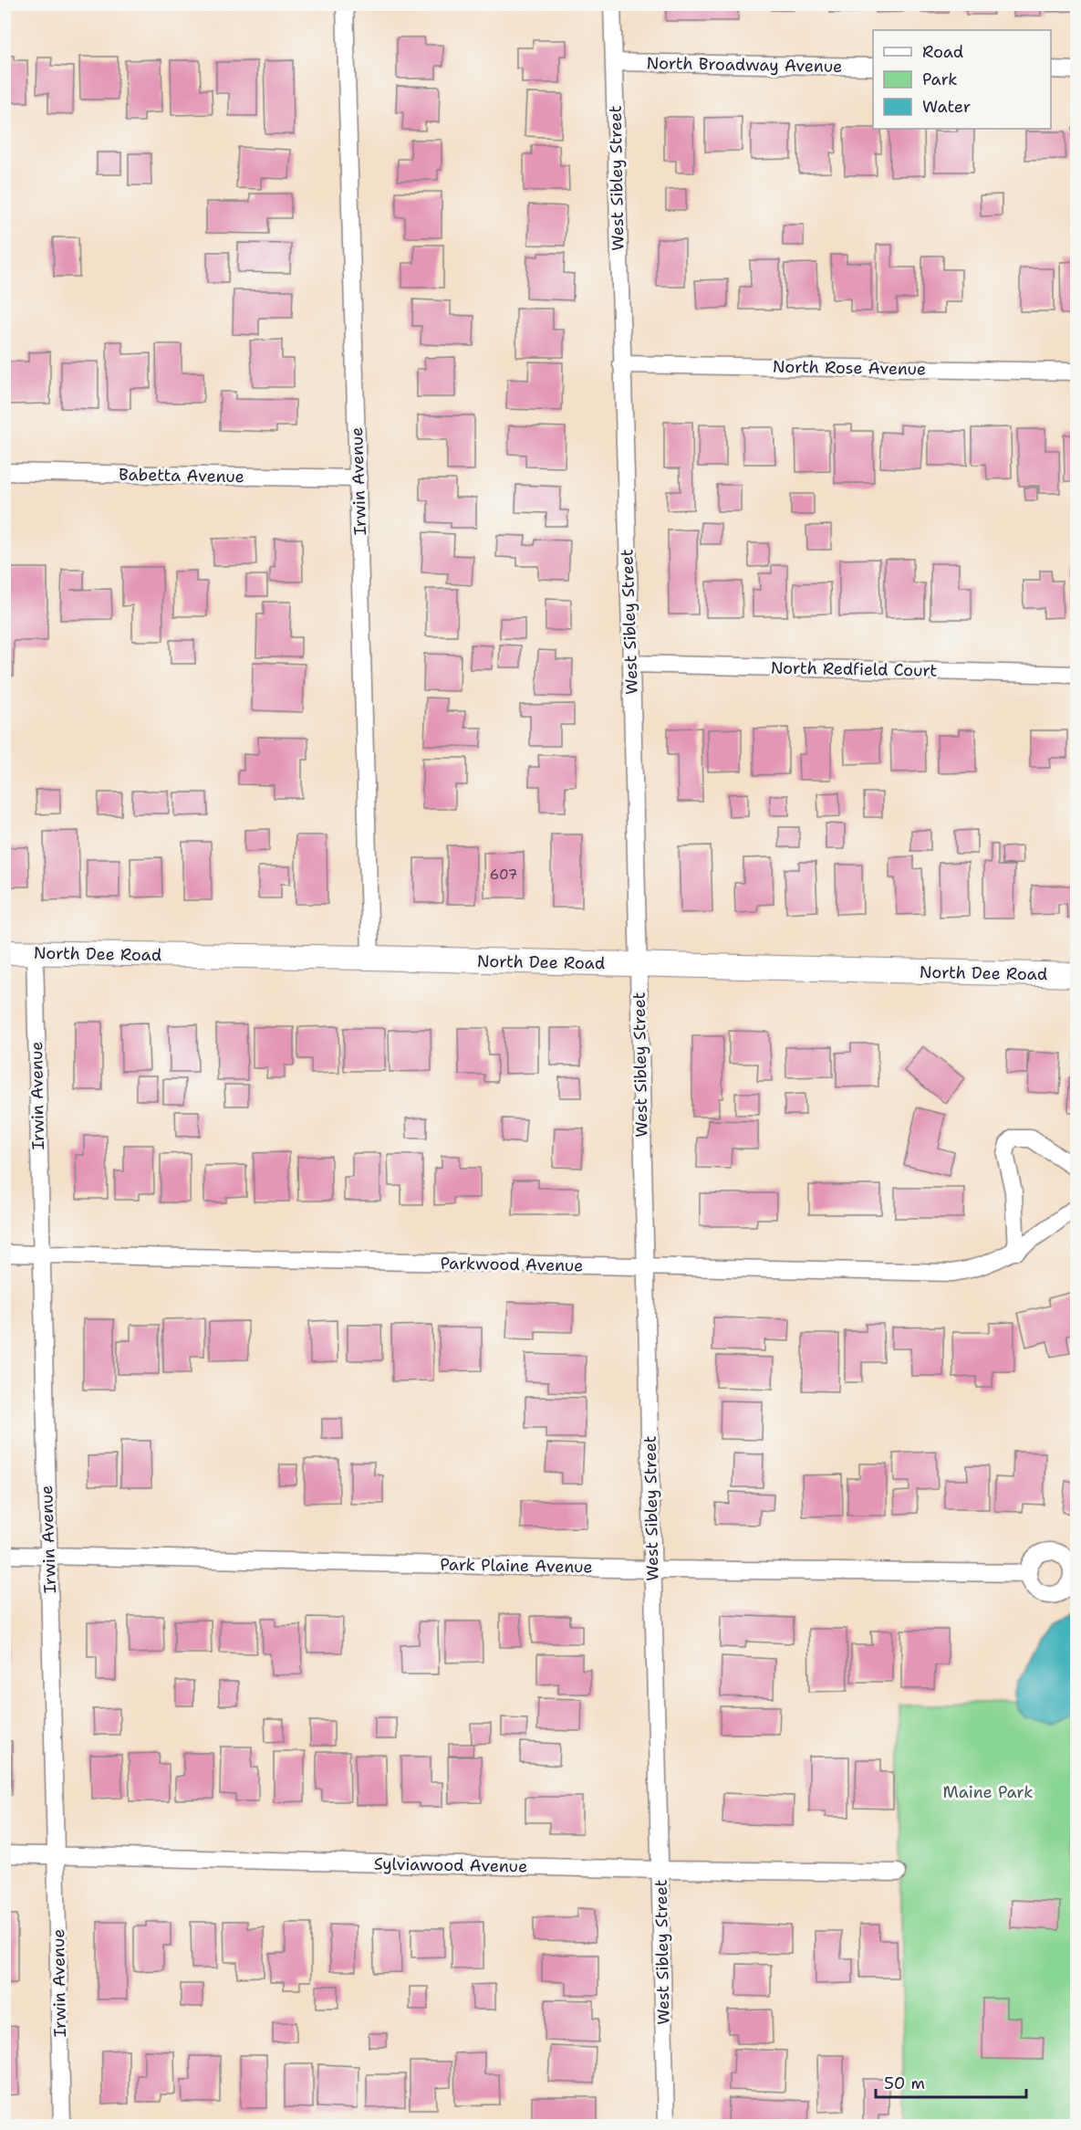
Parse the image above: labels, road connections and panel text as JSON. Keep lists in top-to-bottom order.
{
  "streets": {
    "main road": ["North Dee Road"],
    "street": [
      "North Broadway Avenue",
      "West Sibley Street",
      "North Rose Avenue",
      "Babetta Avenue",
      "Irwin Avenue",
      "North Redfield Court",
      "Parkwood Avenue",
      "Park Plaine Avenue",
      "Sylviawood Avenue"
    ]
  },
  "crossings": [
    ["North Broadway Avenue", "West Sibley Street"],
    ["West Sibley Street", "North Rose Avenue"],
    ["West Sibley Street", "North Redfield Court"],
    ["West Sibley Street", "North Dee Road"],
    ["West Sibley Street", "Parkwood Avenue"],
    ["West Sibley Street", "Park Plaine Avenue"],
    ["West Sibley Street", "Sylviawood Avenue"],
    ["Babetta Avenue", "Irwin Avenue"],
    ["Irwin Avenue", "North Dee Road"],
    ["Irwin Avenue", "Parkwood Avenue"],
    ["Irwin Avenue", "Park Plaine Avenue"],
    ["Irwin Avenue", "Sylviawood Avenue"]
  ],
  "parks": ["Maine Park"],
  "house_numbers": ["607"],
  "legend": ["Road", "Park", "Water"],
  "scale_bar": "50 m"
}
